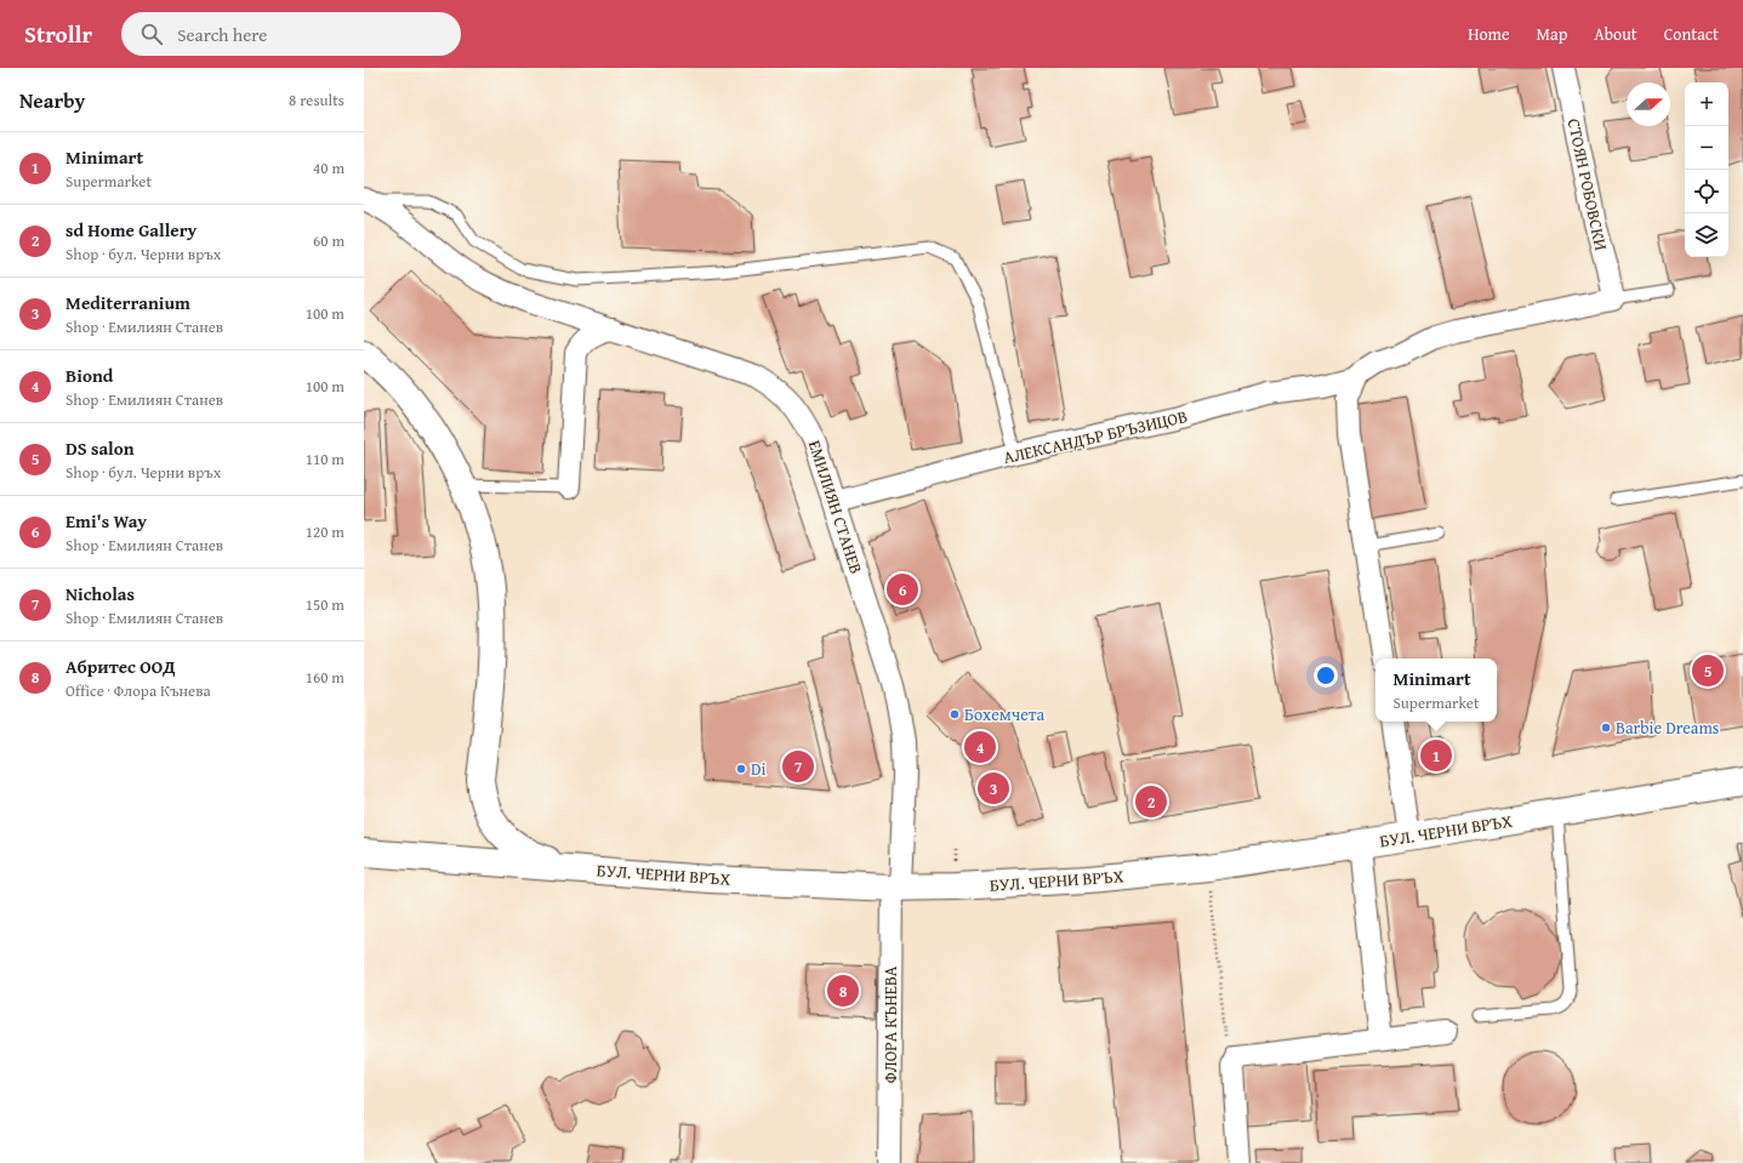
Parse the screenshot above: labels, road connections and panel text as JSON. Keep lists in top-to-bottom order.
{
  "streets": {
    "main road": ["БУЛ. ЧЕРНИ ВРЪХ"],
    "street": [
      "СТОЯН РОБОВСКИ",
      "АЛЕКСАНДЪР БРЪЗИЦОВ",
      "ЕМИЛИЯН СТАНЕВ",
      "ФЛОРА КЪНЕВА"
    ]
  },
  "crossings": [
    ["СТОЯН РОБОВСКИ", "АЛЕКСАНДЪР БРЪЗИЦОВ"],
    ["АЛЕКСАНДЪР БРЪЗИЦОВ", "ЕМИЛИЯН СТАНЕВ"],
    ["ЕМИЛИЯН СТАНЕВ", "БУЛ. ЧЕРНИ ВРЪХ"],
    ["ЕМИЛИЯН СТАНЕВ", "ФЛОРА КЪНЕВА"],
    ["БУЛ. ЧЕРНИ ВРЪХ", "ФЛОРА КЪНЕВА"]
  ],
  "places": ["Бохемчета", "Barbie Dreams", "Di"],
  "north": "right",
  "page": {
    "header": "Strollr",
    "search": "Search here",
    "nav": [
      "Home",
      "Map",
      "About",
      "Contact"
    ],
    "heading": ["Nearby", "8 results"],
    "map_buttons": ["+", "−"],
    "list": [
      {
        "mark": "1",
        "name": "Minimart",
        "note": "Supermarket",
        "value": "40 m"
      },
      {
        "mark": "2",
        "name": "sd Home Gallery",
        "note": "Shop · бул. Черни връх",
        "value": "60 m"
      },
      {
        "mark": "3",
        "name": "Mediterranium",
        "note": "Shop · Емилиян Станев",
        "value": "100 m"
      },
      {
        "mark": "4",
        "name": "Biond",
        "note": "Shop · Емилиян Станев",
        "value": "100 m"
      },
      {
        "mark": "5",
        "name": "DS salon",
        "note": "Shop · бул. Черни връх",
        "value": "110 m"
      },
      {
        "mark": "6",
        "name": "Emi's Way",
        "note": "Shop · Емилиян Станев",
        "value": "120 m"
      },
      {
        "mark": "7",
        "name": "Nicholas",
        "note": "Shop · Емилиян Станев",
        "value": "150 m"
      },
      {
        "mark": "8",
        "name": "Абритес ООД",
        "note": "Office · Флора Кънева",
        "value": "160 m"
      }
    ],
    "pins": [
      "6",
      "5",
      "4",
      "1",
      "7",
      "3",
      "2",
      "8"
    ],
    "popup": ["Minimart", "Supermarket"]
  }
}
